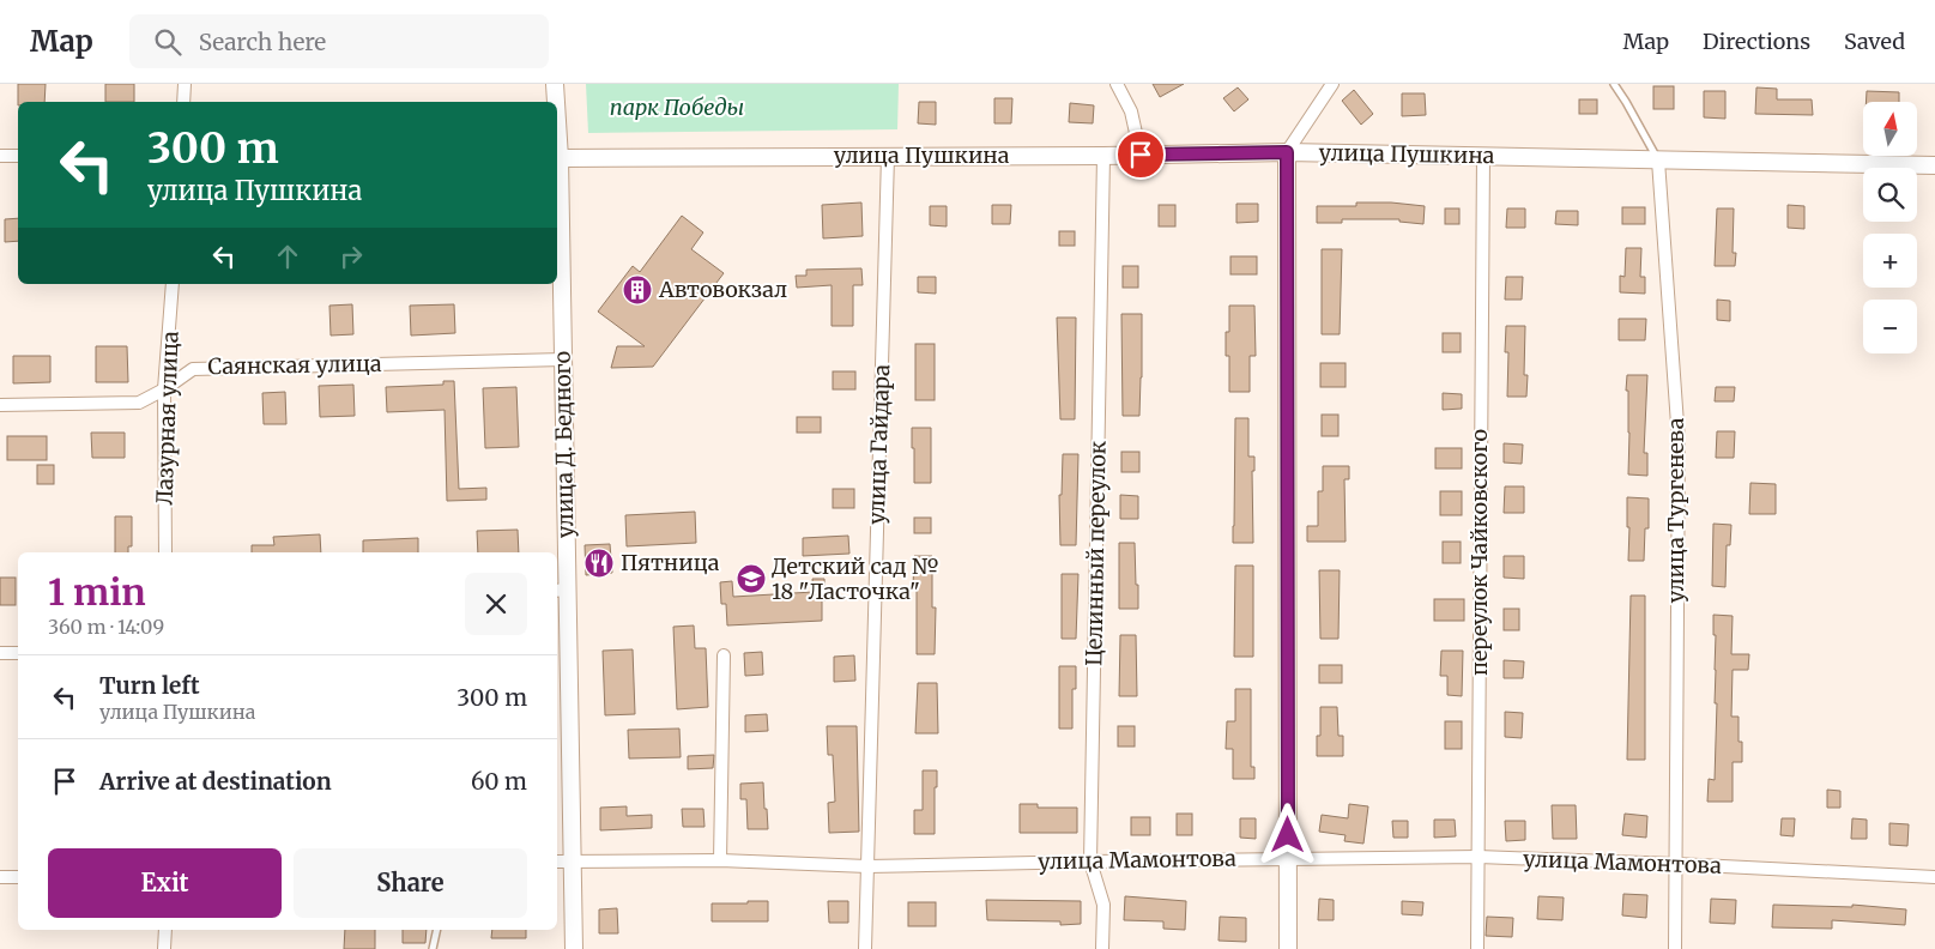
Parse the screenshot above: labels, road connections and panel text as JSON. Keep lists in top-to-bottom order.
{
  "streets": {
    "street": [
      "улица Пушкина",
      "Саянская улица",
      "Лазурная улица",
      "улица Д. Бедного",
      "улица Гайдара",
      "улица Тургенева",
      "переулок Чайковского",
      "Целинный переулок",
      "улица Мамонтова"
    ]
  },
  "crossings": [
    ["улица Пушкина", "улица Д. Бедного"],
    ["улица Пушкина", "улица Гайдара"],
    ["улица Пушкина", "улица Тургенева"],
    ["улица Пушкина", "переулок Чайковского"],
    ["улица Пушкина", "Целинный переулок"],
    ["Саянская улица", "Лазурная улица"],
    ["Саянская улица", "улица Д. Бедного"],
    ["улица Д. Бедного", "улица Мамонтова"],
    ["улица Гайдара", "улица Мамонтова"],
    ["улица Тургенева", "улица Мамонтова"],
    ["переулок Чайковского", "улица Мамонтова"],
    ["Целинный переулок", "улица Мамонтова"]
  ],
  "parks": ["парк Победы"],
  "places": {
    "building": ["Автовокзал"],
    "restaurant": ["Пятница"],
    "school or university": ["Детский сад № 18 \"Ласточка\""]
  },
  "north": "top",
  "page": {
    "header": "Map",
    "search": "Search here",
    "nav": ["Map", "Directions", "Saved"],
    "map_buttons": ["+", "−"],
    "turn": ["300 m", "улица Пушкина"],
    "heading": ["1 min", "360 m · 14:09"],
    "list": [
      {
        "name": "Turn left",
        "note": "улица Пушкина",
        "value": "300 m"
      },
      {
        "name": "Arrive at destination",
        "value": "60 m"
      }
    ],
    "buttons": ["Exit", "Share"]
  }
}
